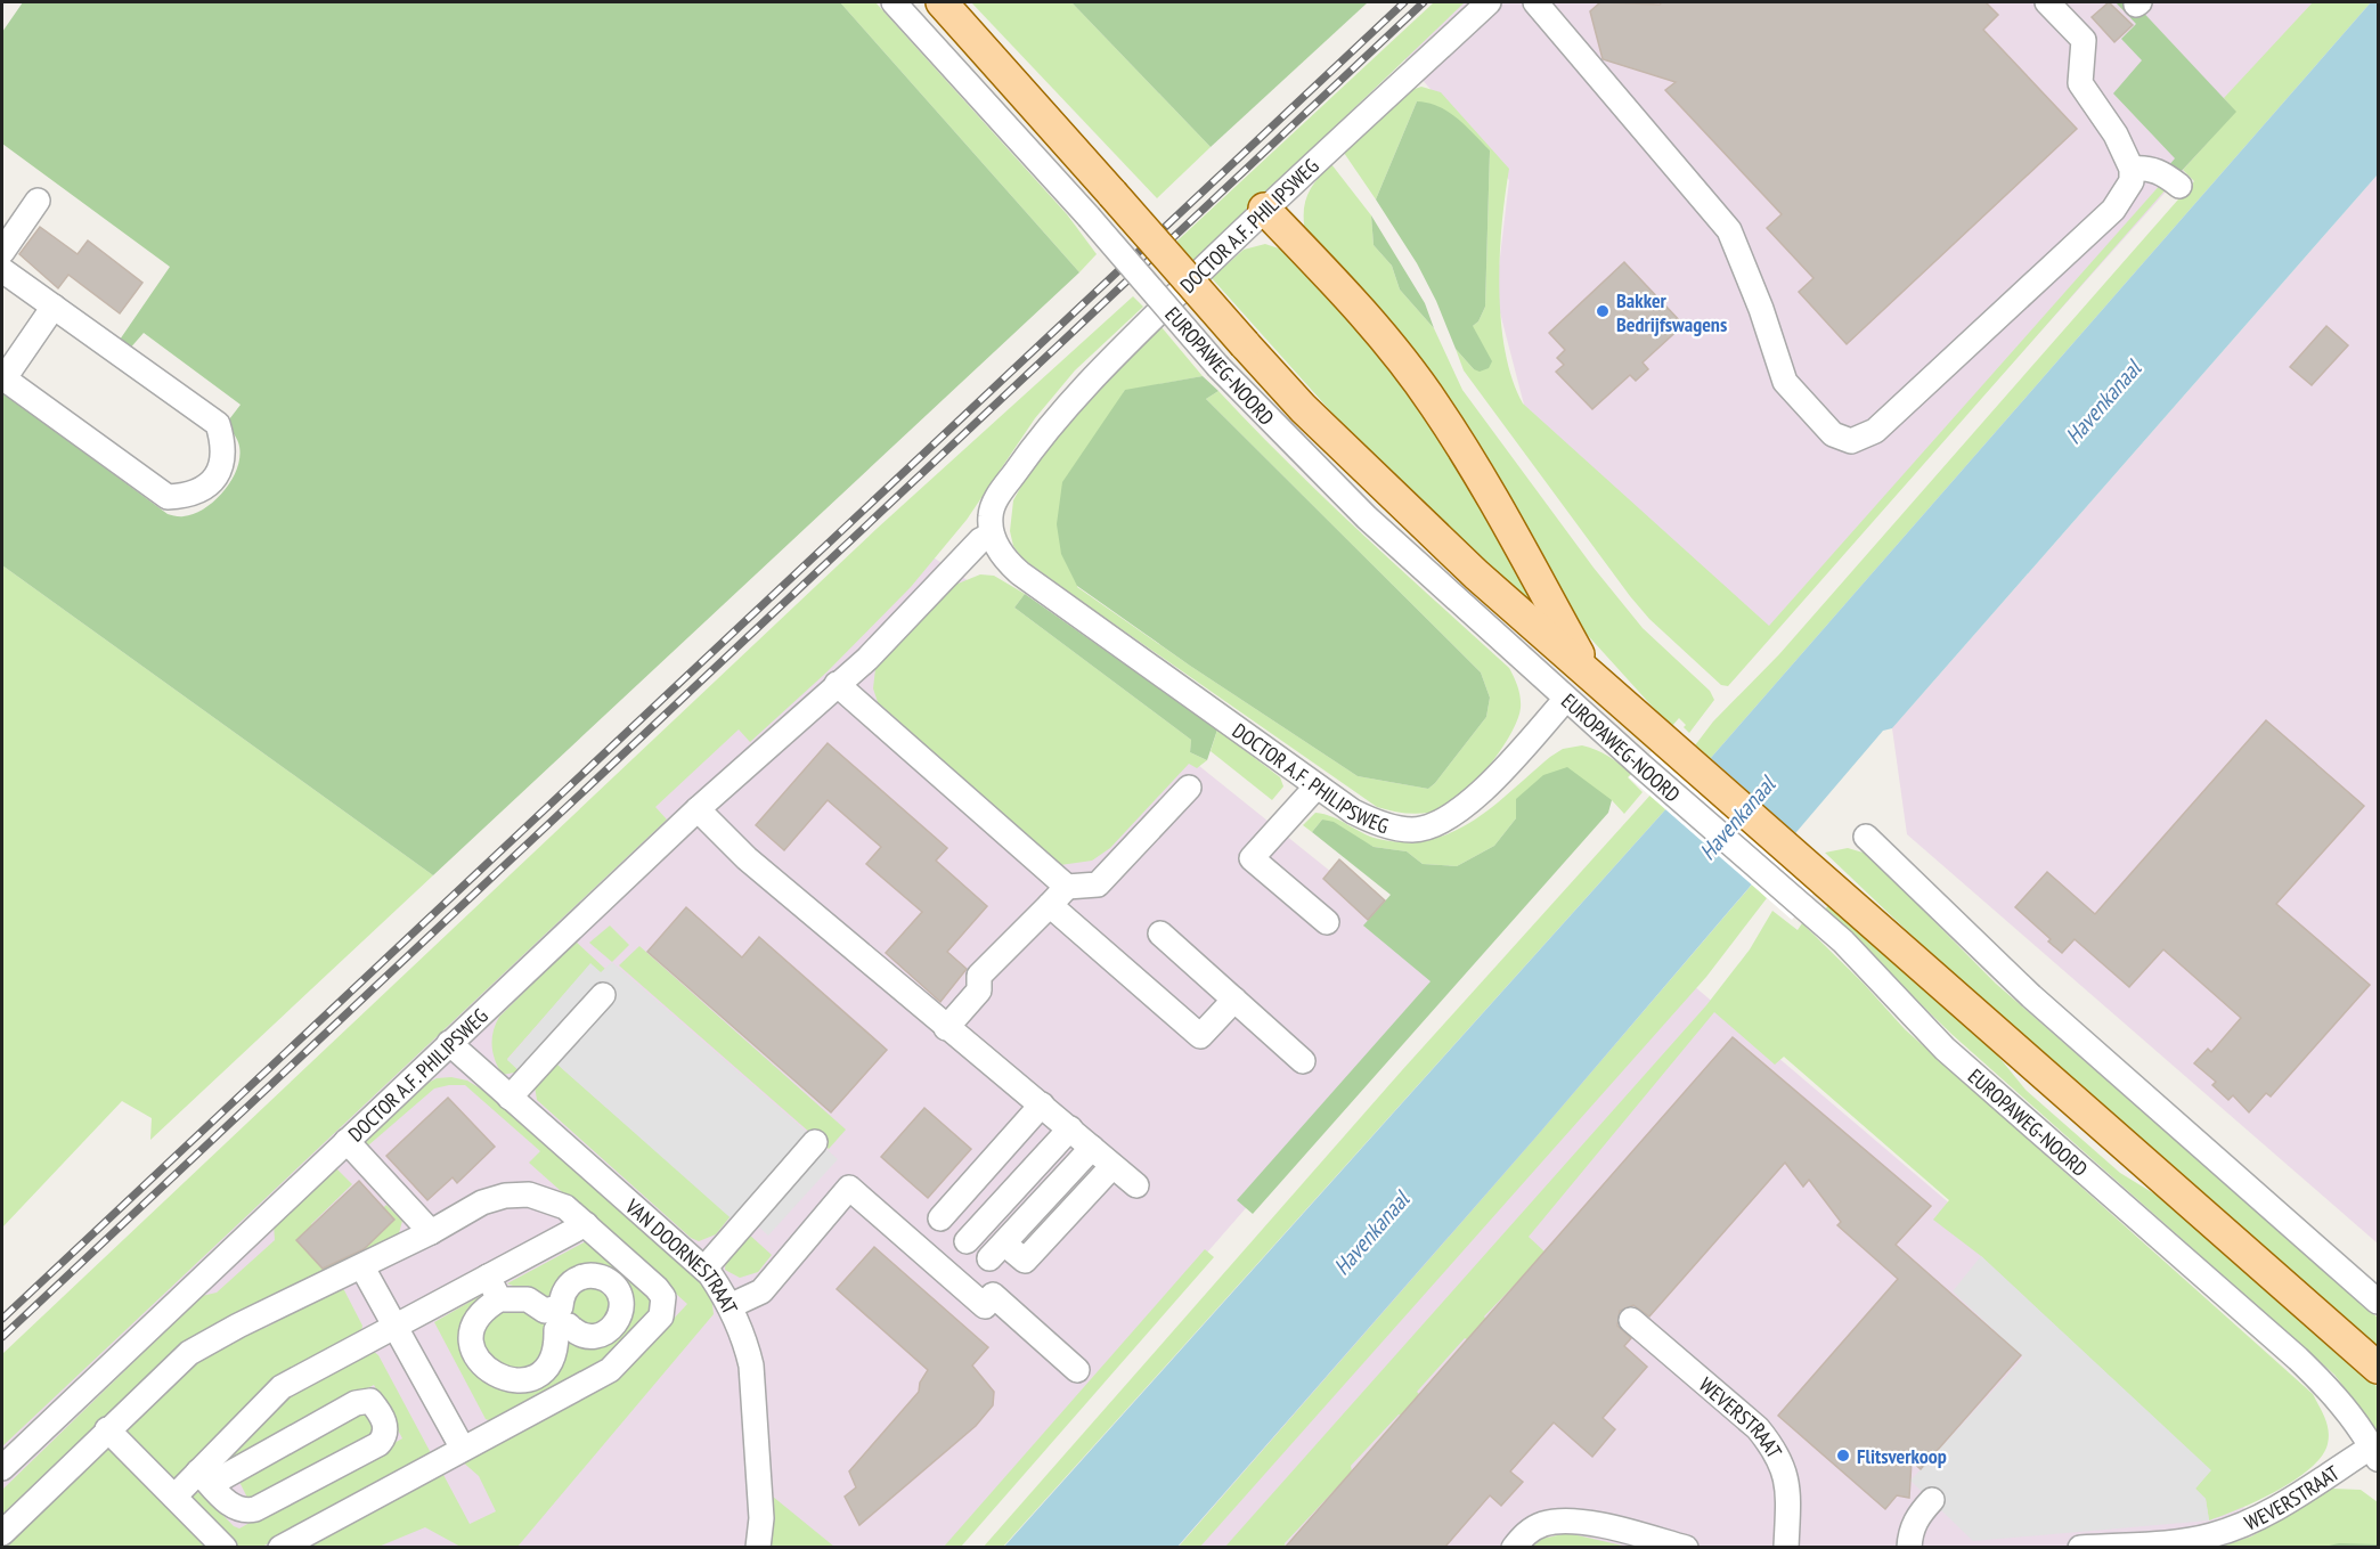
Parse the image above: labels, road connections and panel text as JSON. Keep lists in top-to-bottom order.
{
  "streets": {
    "main road": ["EUROPAWEG-NOORD"],
    "street": ["DOCTOR A.F. PHILIPSWEG", "VAN DOORNESTRAAT", "WEVERSTRAAT"]
  },
  "crossings": [
    ["DOCTOR A.F. PHILIPSWEG", "EUROPAWEG-NOORD"],
    ["DOCTOR A.F. PHILIPSWEG", "VAN DOORNESTRAAT"],
    ["EUROPAWEG-NOORD", "WEVERSTRAAT"]
  ],
  "water": ["Havenkanaal"],
  "places": ["Bakker Bedrijfswagens", "Flitsverkoop"]
}
